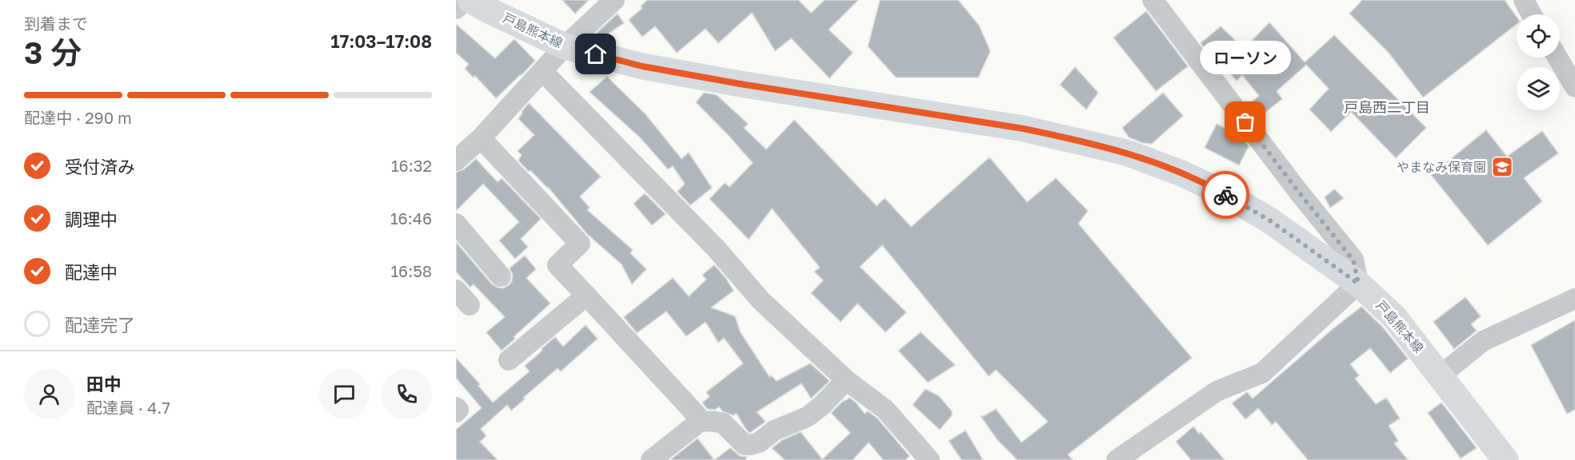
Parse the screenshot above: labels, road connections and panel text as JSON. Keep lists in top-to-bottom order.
{
  "streets": {
    "main road": ["戸島熊本線"]
  },
  "districts": ["戸島西二丁目"],
  "places": {
    "other": ["ローソン"],
    "school or university": ["やまなみ保育園"]
  },
  "page": {
    "heading": ["3 分", "到着まで", "17:03–17:08"],
    "panel": ["田中", "配達員 · 4.7"],
    "bubble": "ローソン",
    "bar": "配達中 · 290 m",
    "list": [
      ["受付済み", "16:32"],
      ["調理中", "16:46"],
      ["配達中", "16:58"],
      "配達完了"
    ]
  }
}
